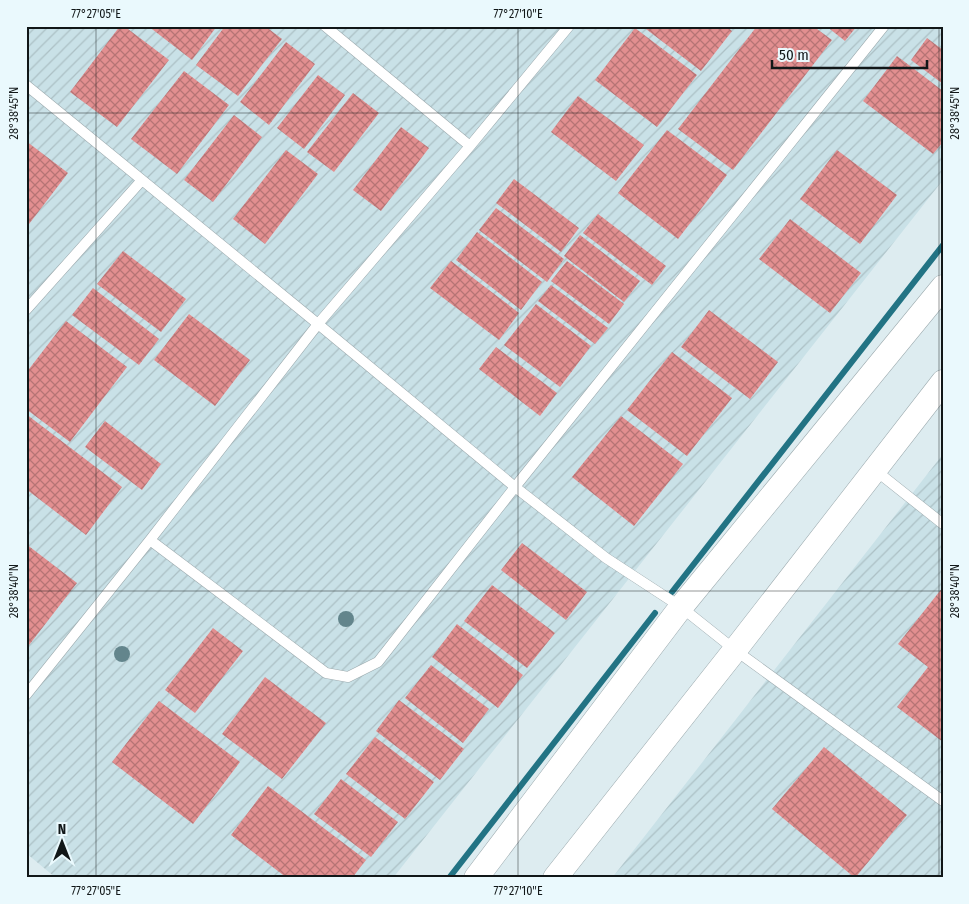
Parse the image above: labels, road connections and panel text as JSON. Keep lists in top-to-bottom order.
{
  "scale_bar": "50 m",
  "north": "top",
  "coordinates": [
    "77°27'05\"E",
    "77°27'10\"E",
    "28°38'45\"N",
    "28°38'40\"N"
  ]
}
